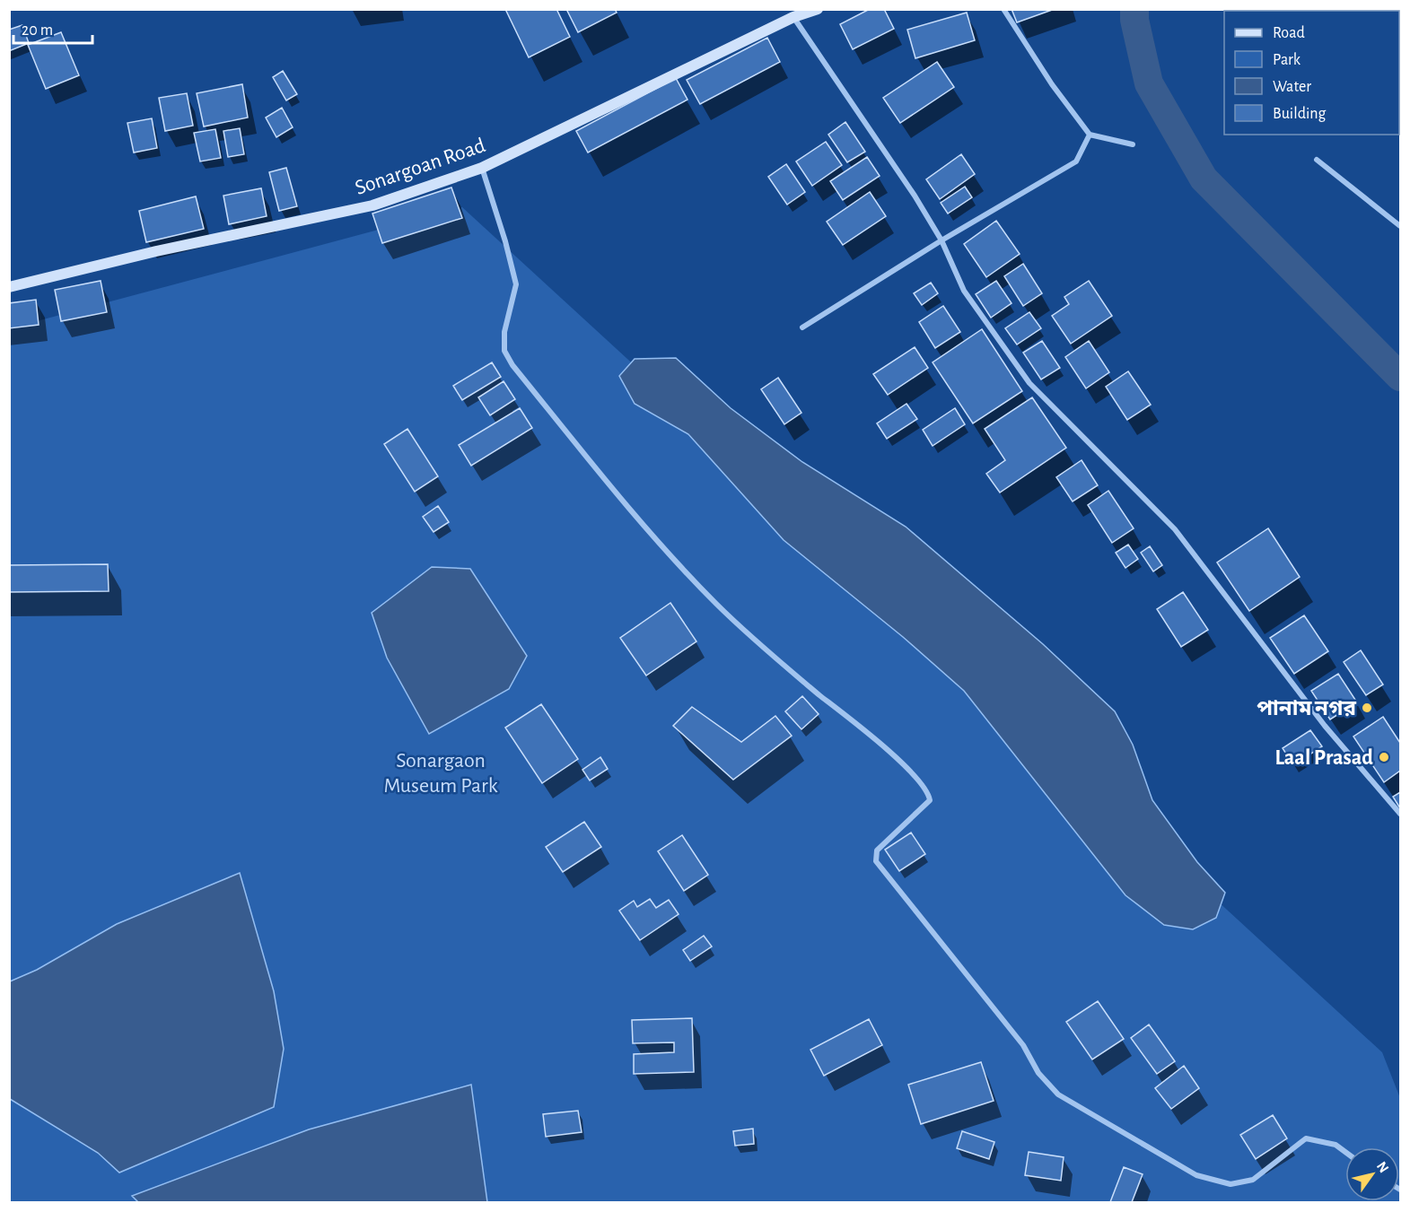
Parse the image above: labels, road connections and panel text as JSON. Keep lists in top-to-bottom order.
{
  "streets": {
    "main road": ["Sonargoan Road"]
  },
  "parks": ["Sonargaon Museum Park"],
  "places": ["পানাম নগর", "Laal Prasad"],
  "legend": [
    "Road",
    "Park",
    "Water",
    "Building"
  ],
  "scale_bar": "20 m",
  "north": "top right"
}
